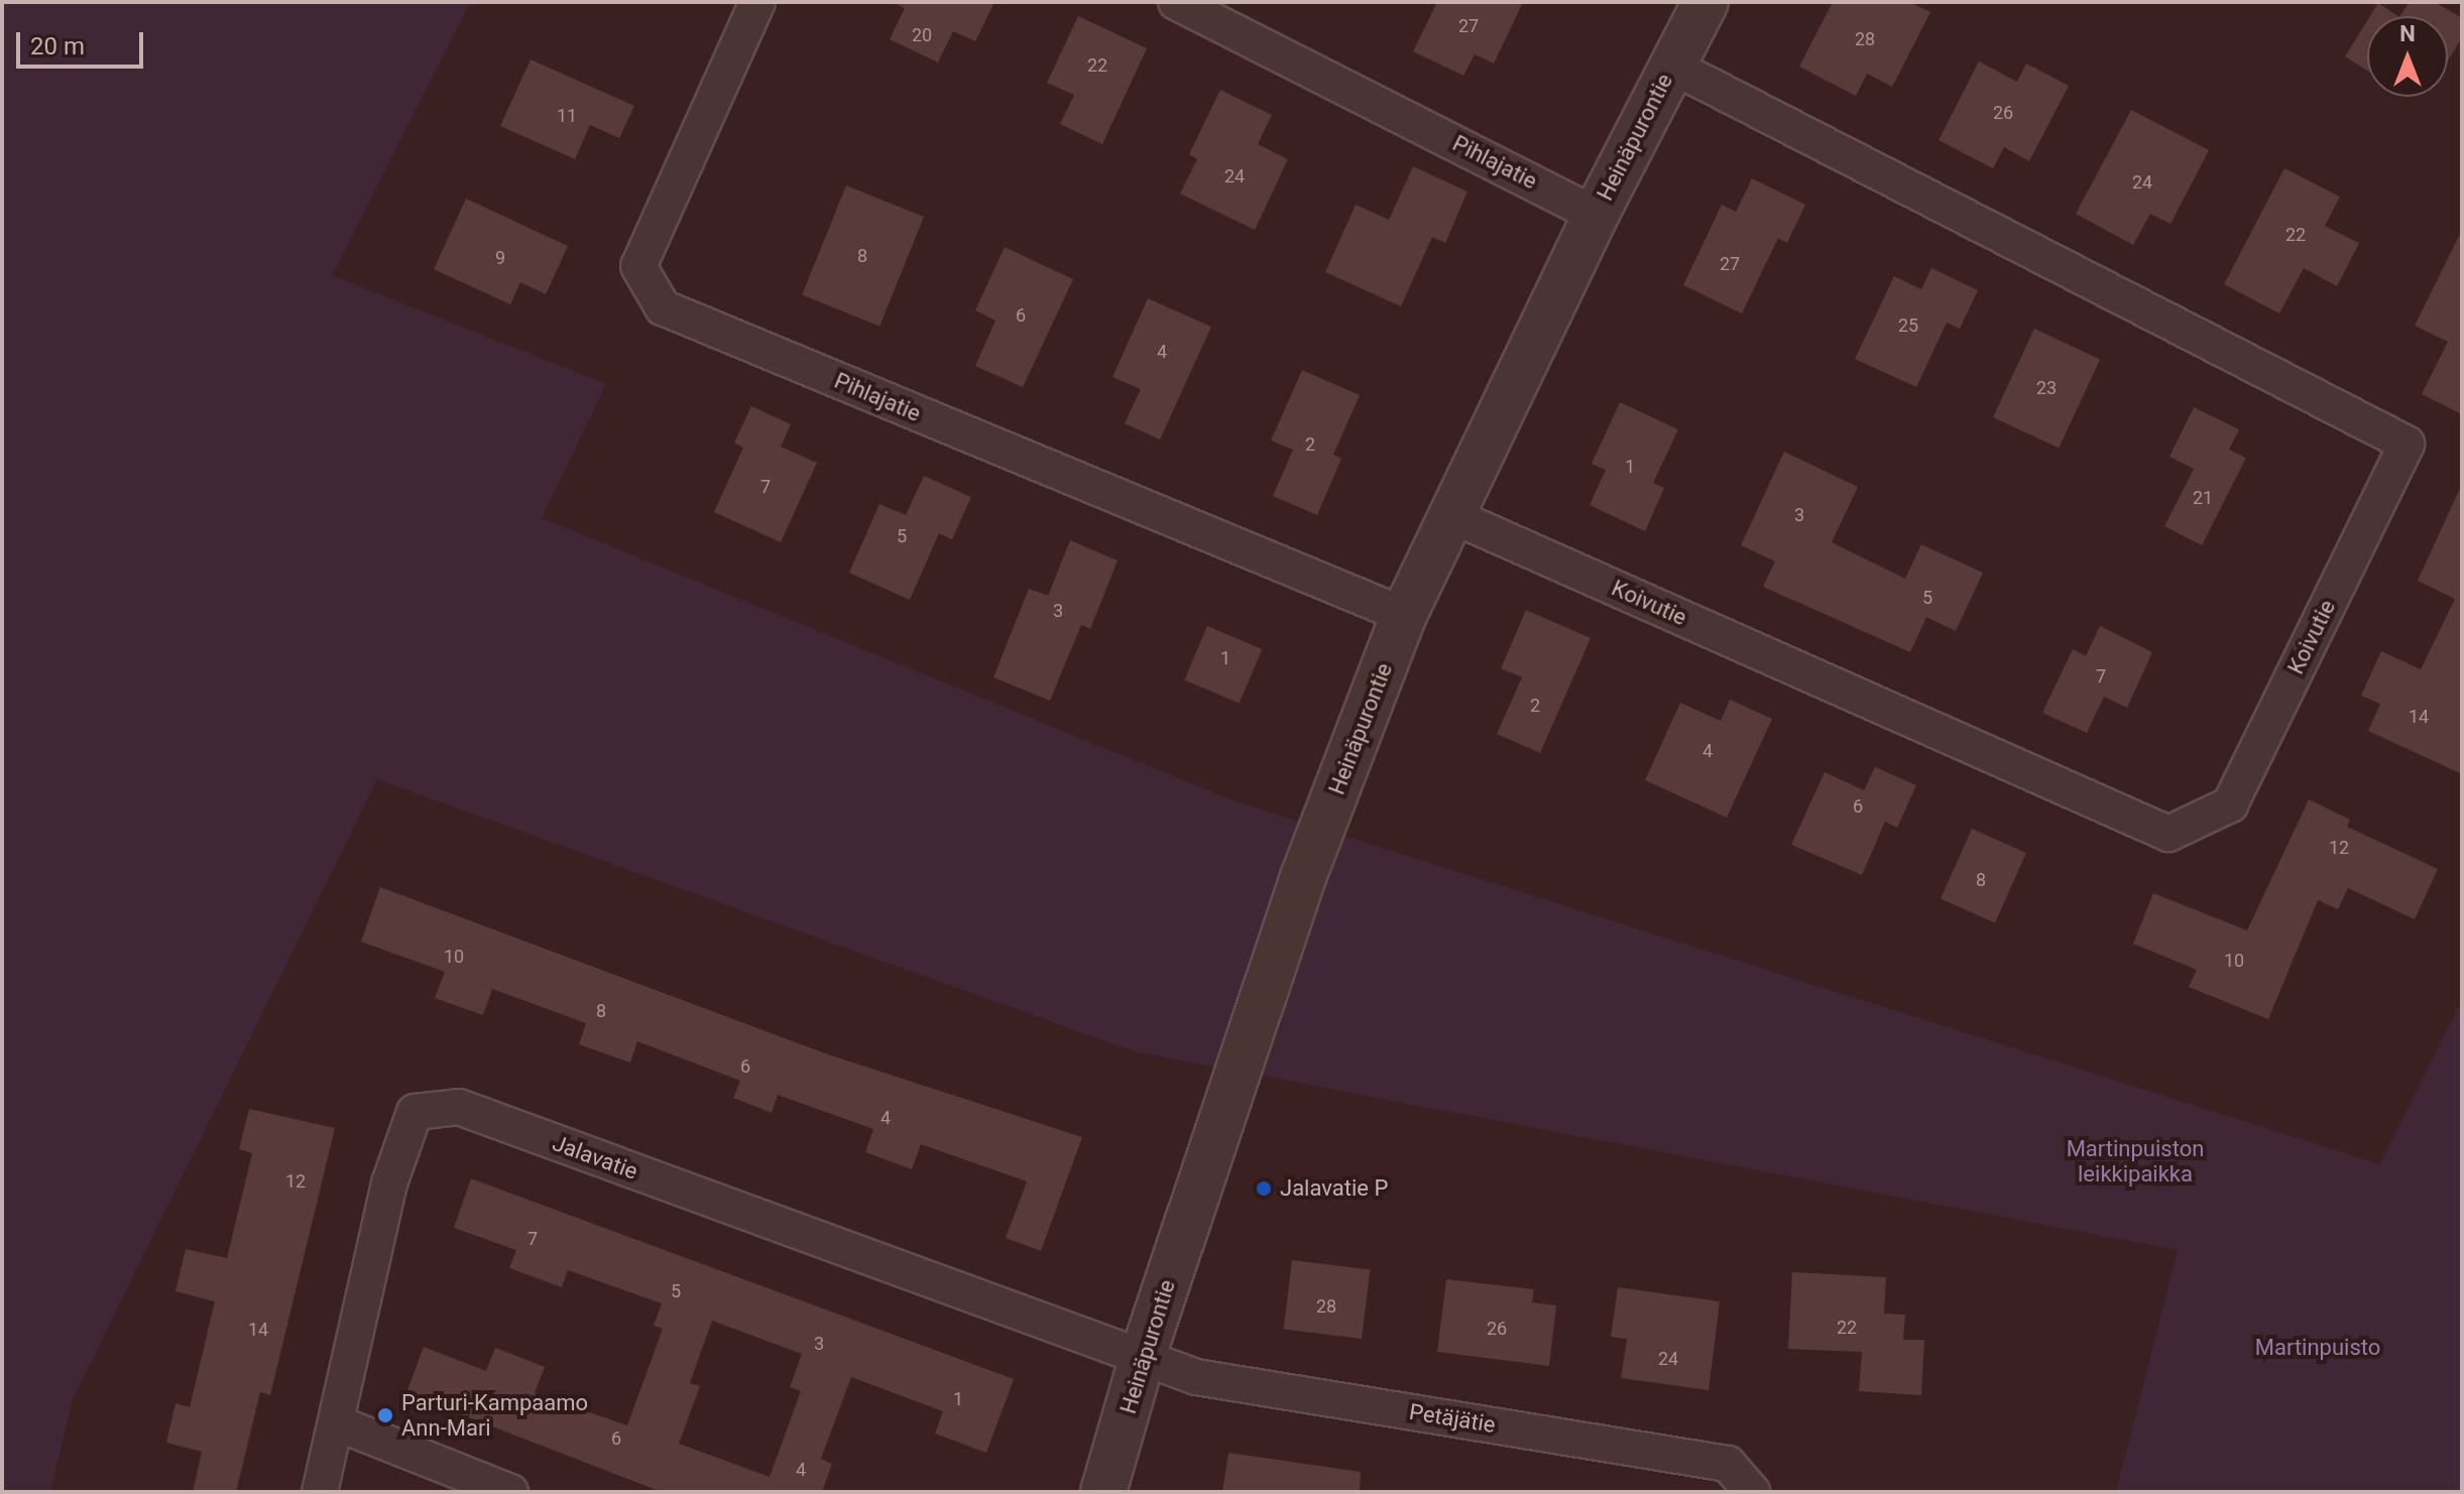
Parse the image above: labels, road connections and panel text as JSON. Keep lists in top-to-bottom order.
{
  "streets": {
    "street": [
      "Heinäpurontie",
      "Pihlajatie",
      "Koivutie",
      "Jalavatie",
      "Petäjätie"
    ]
  },
  "crossings": [
    ["Heinäpurontie", "Pihlajatie"],
    ["Heinäpurontie", "Koivutie"],
    ["Heinäpurontie", "Jalavatie"],
    ["Heinäpurontie", "Petäjätie"],
    ["Jalavatie", "Petäjätie"]
  ],
  "parks": ["Martinpuiston leikkipaikka", "Martinpuisto"],
  "places": ["Jalavatie P", "Parturi-Kampaamo Ann-Mari"],
  "house_numbers": [
    "27",
    "20",
    "28",
    "22",
    "26",
    "11",
    "24",
    "24",
    "22",
    "8",
    "9",
    "27",
    "6",
    "25",
    "4",
    "23",
    "2",
    "1",
    "7",
    "21",
    "3",
    "5",
    "5",
    "3",
    "1",
    "7",
    "2",
    "14",
    "4",
    "6",
    "12",
    "8",
    "10",
    "10",
    "8",
    "6",
    "4",
    "12",
    "7",
    "5",
    "28",
    "22",
    "26",
    "14",
    "3",
    "24",
    "1",
    "6",
    "4"
  ],
  "scale_bar": "20 m",
  "north": "top"
}
